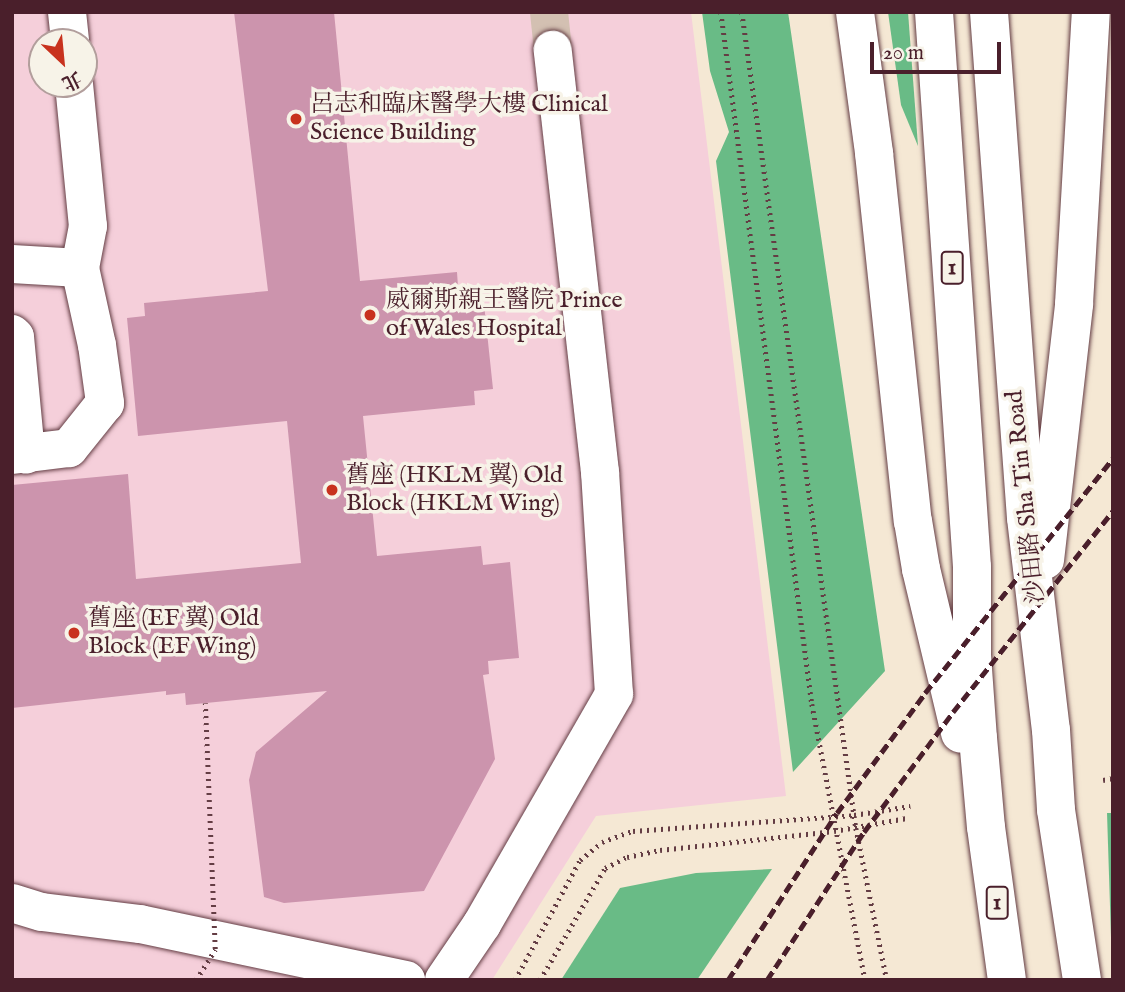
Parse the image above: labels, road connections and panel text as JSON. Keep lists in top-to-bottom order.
{
  "streets": {
    "main road": ["1", "沙田路 Sha Tin Road"]
  },
  "places": [
    "呂志和臨床醫學大樓 Clinical Science Building",
    "威爾斯親王醫院 Prince of Wales Hospital",
    "舊座 (HKLM 翼) Old Block (HKLM Wing)",
    "舊座 (EF 翼) Old Block (EF Wing)"
  ],
  "scale_bar": "20 m",
  "north": "bottom right"
}
